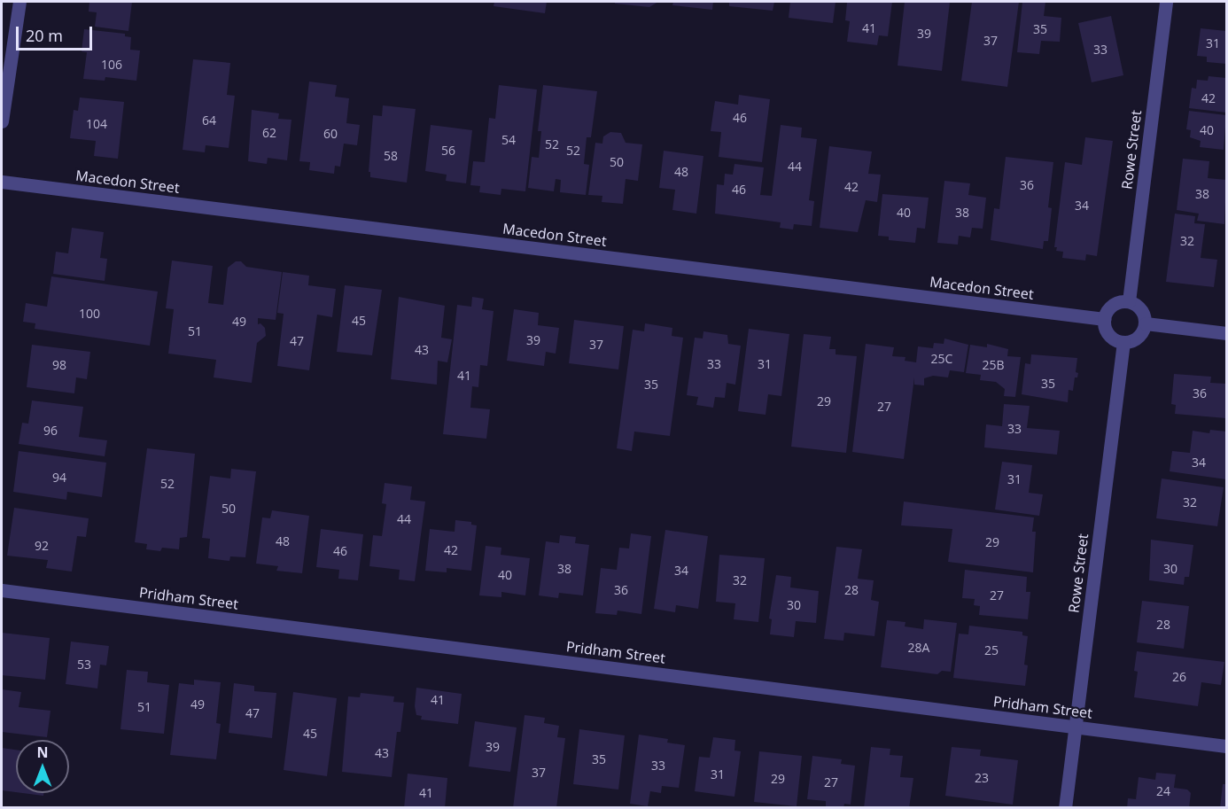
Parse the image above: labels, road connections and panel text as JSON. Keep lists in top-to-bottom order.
{
  "streets": {
    "street": ["Rowe Street", "Macedon Street", "Pridham Street"]
  },
  "crossings": [
    ["Rowe Street", "Macedon Street"],
    ["Rowe Street", "Pridham Street"]
  ],
  "house_numbers": [
    "41",
    "35",
    "39",
    "37",
    "31",
    "33",
    "106",
    "42",
    "46",
    "64",
    "104",
    "40",
    "62",
    "60",
    "54",
    "52",
    "56",
    "52",
    "58",
    "50",
    "44",
    "48",
    "36",
    "42",
    "46",
    "38",
    "34",
    "40",
    "38",
    "32",
    "100",
    "45",
    "49",
    "51",
    "39",
    "47",
    "37",
    "43",
    "25C",
    "33",
    "31",
    "98",
    "25B",
    "41",
    "35",
    "35",
    "36",
    "29",
    "27",
    "33",
    "96",
    "34",
    "94",
    "31",
    "52",
    "32",
    "50",
    "44",
    "48",
    "29",
    "92",
    "42",
    "46",
    "38",
    "30",
    "34",
    "40",
    "32",
    "36",
    "28",
    "27",
    "30",
    "28",
    "28A",
    "25",
    "53",
    "26",
    "41",
    "49",
    "51",
    "47",
    "45",
    "39",
    "43",
    "35",
    "33",
    "37",
    "31",
    "23",
    "29",
    "27",
    "24",
    "41"
  ],
  "scale_bar": "20 m",
  "north": "top"
}
